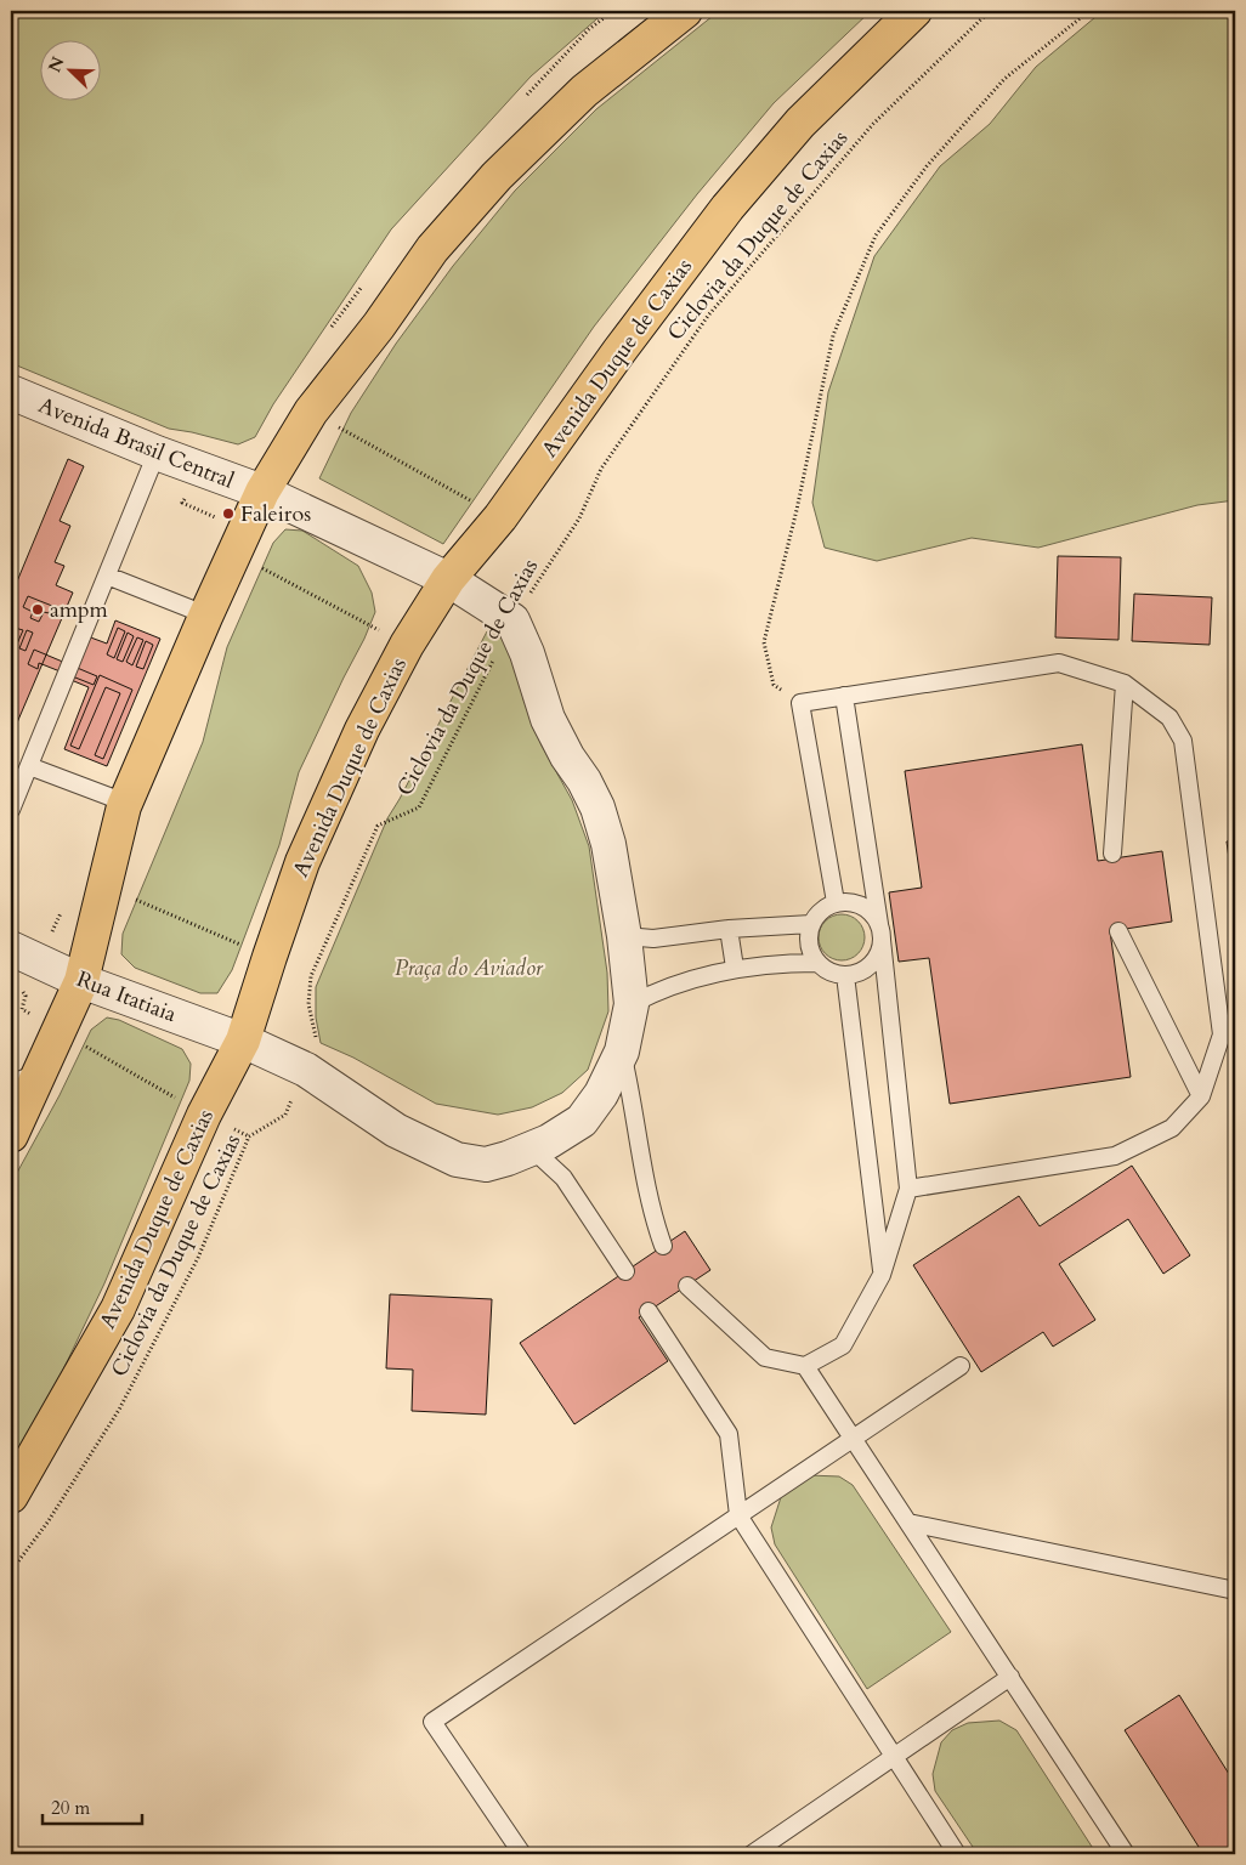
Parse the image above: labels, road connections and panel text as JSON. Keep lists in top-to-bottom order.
{
  "streets": {
    "main road": ["Avenida Duque de Caxias"],
    "street": ["Avenida Brasil Central", "Rua Itatiaia"],
    "path": ["Ciclovia da Duque de Caxias"]
  },
  "crossings": [
    ["Ciclovia da Duque de Caxias", "Avenida Brasil Central"],
    ["Ciclovia da Duque de Caxias", "Rua Itatiaia"],
    ["Avenida Duque de Caxias", "Avenida Brasil Central"],
    ["Avenida Duque de Caxias", "Rua Itatiaia"],
    ["Avenida Brasil Central", "Rua Itatiaia"]
  ],
  "parks": ["Praça do Aviador"],
  "places": ["Faleiros", "ampm"],
  "scale_bar": "20 m",
  "north": "top left"
}
